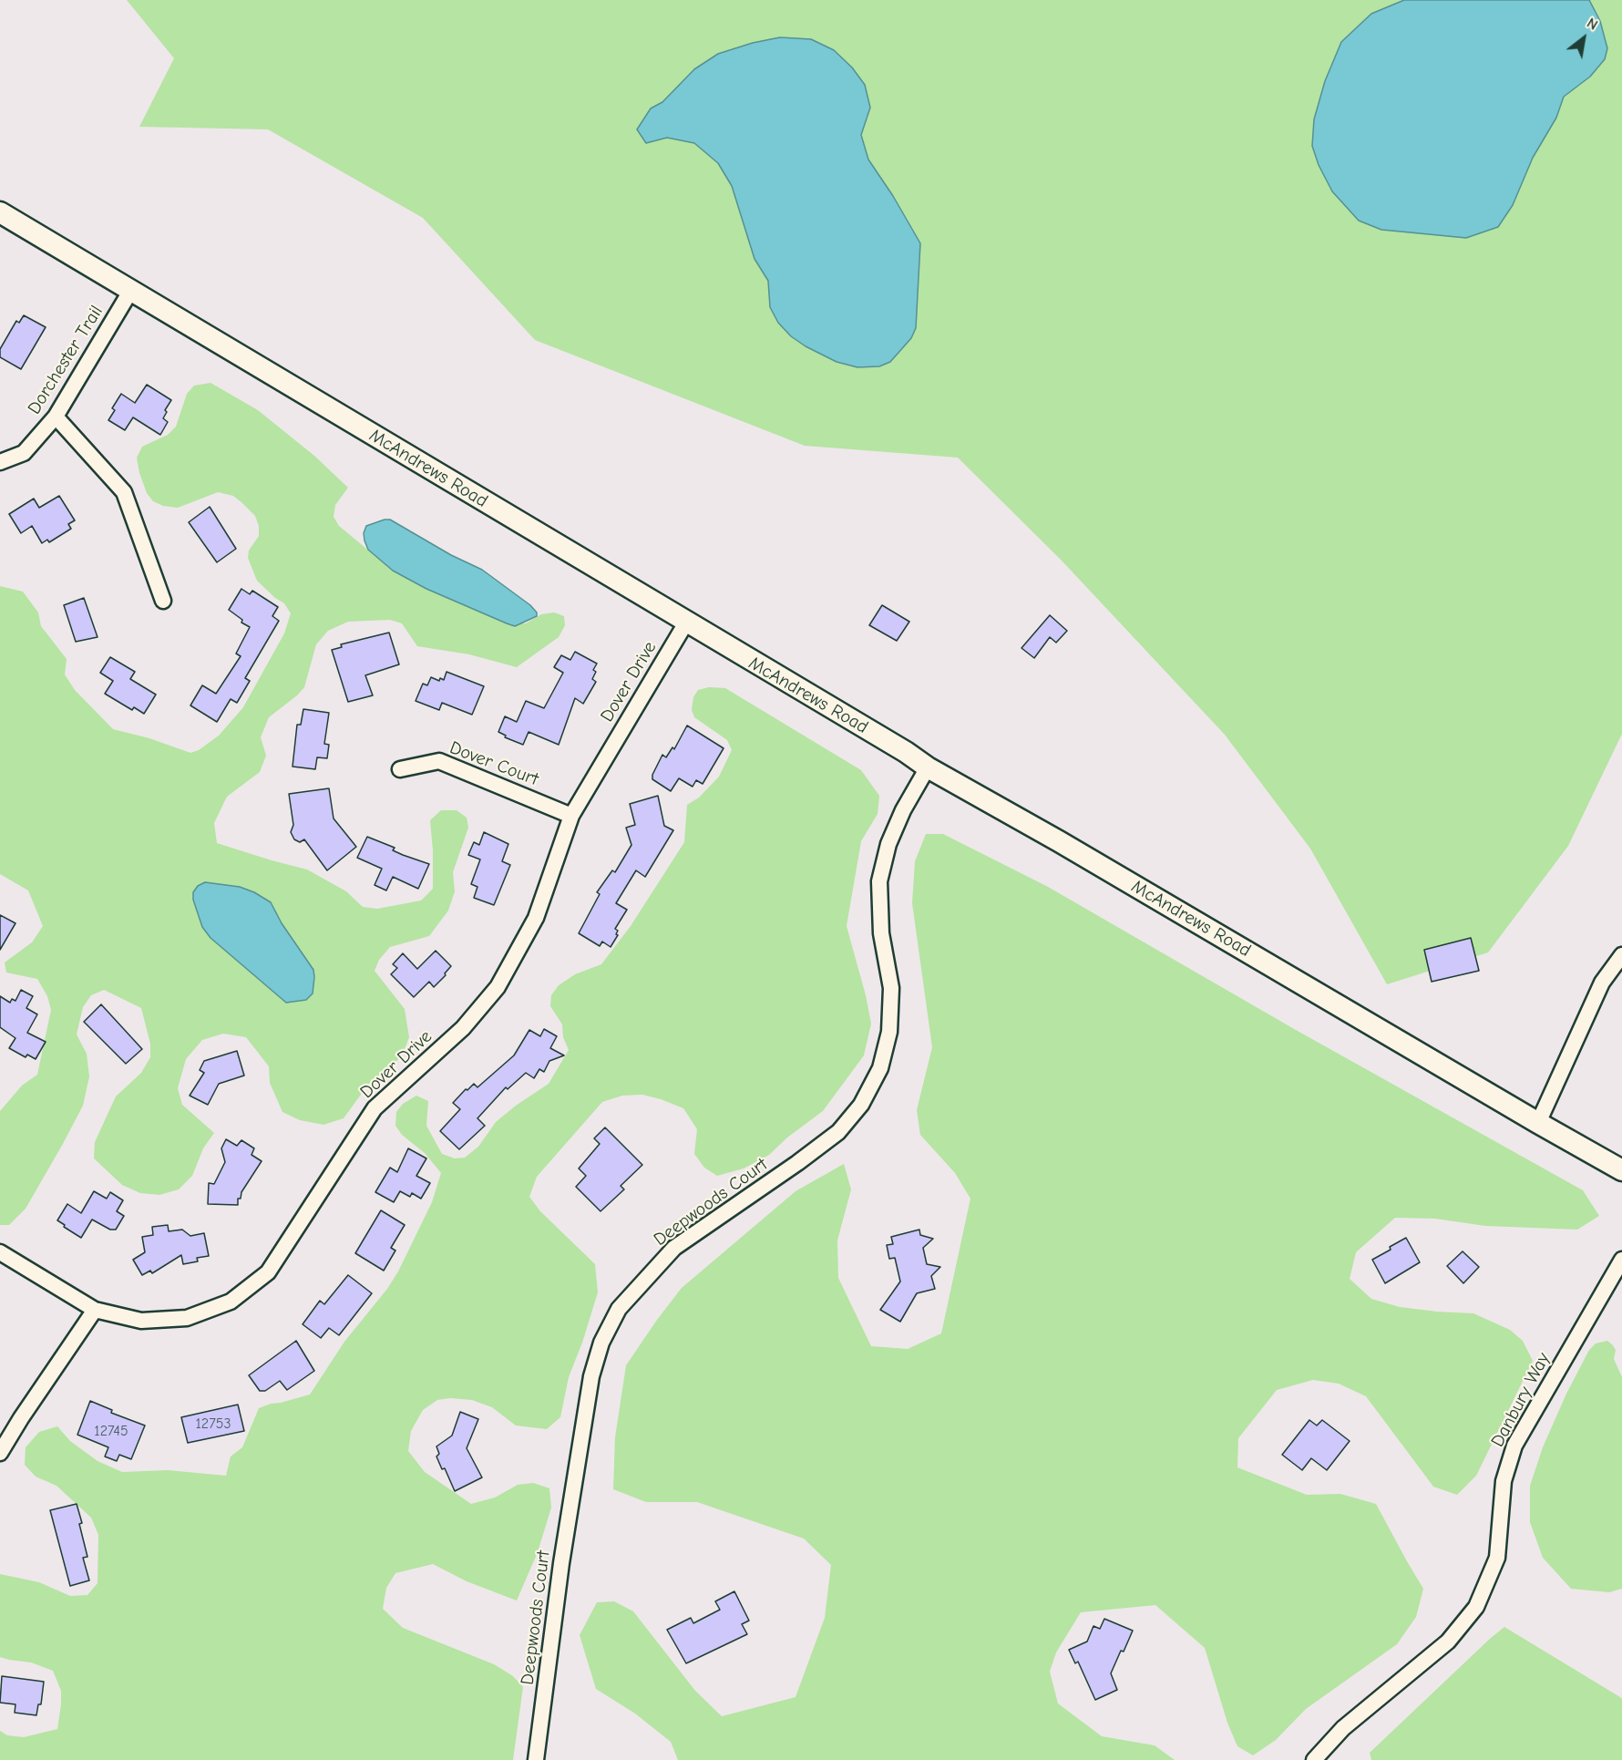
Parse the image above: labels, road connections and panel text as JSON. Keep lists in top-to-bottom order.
{
  "streets": {
    "main road": ["McAndrews Road"],
    "street": [
      "Dorchester Trail",
      "Dover Drive",
      "Dover Court",
      "Deepwoods Court",
      "Danbury Way"
    ]
  },
  "crossings": [
    ["Dorchester Trail", "McAndrews Road"],
    ["McAndrews Road", "Dover Drive"],
    ["McAndrews Road", "Deepwoods Court"],
    ["Dover Drive", "Dover Court"]
  ],
  "house_numbers": ["12753", "12745"],
  "north": "top right"
}
